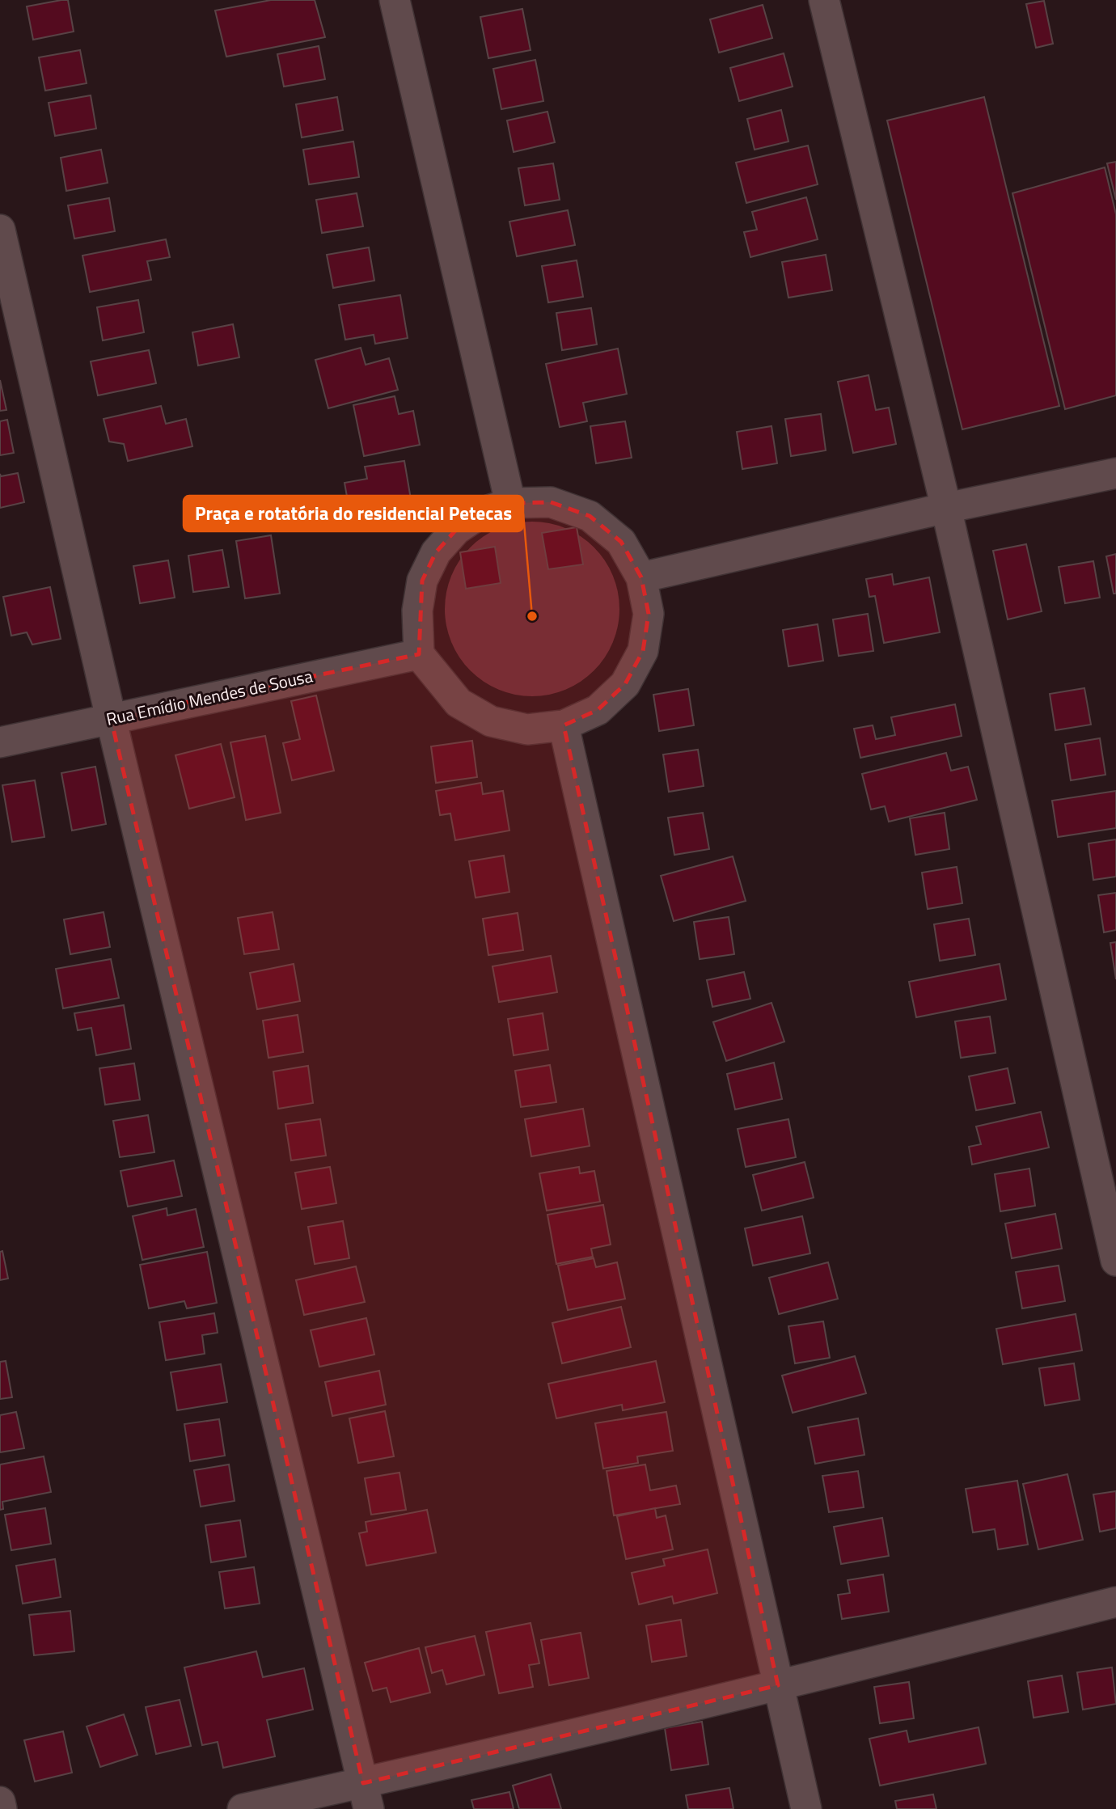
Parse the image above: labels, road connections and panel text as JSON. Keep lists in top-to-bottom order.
{
  "streets": {
    "street": ["Rua Emídio Mendes de Sousa"]
  },
  "places": ["Praça e rotatória do residencial Petecas"]
}
